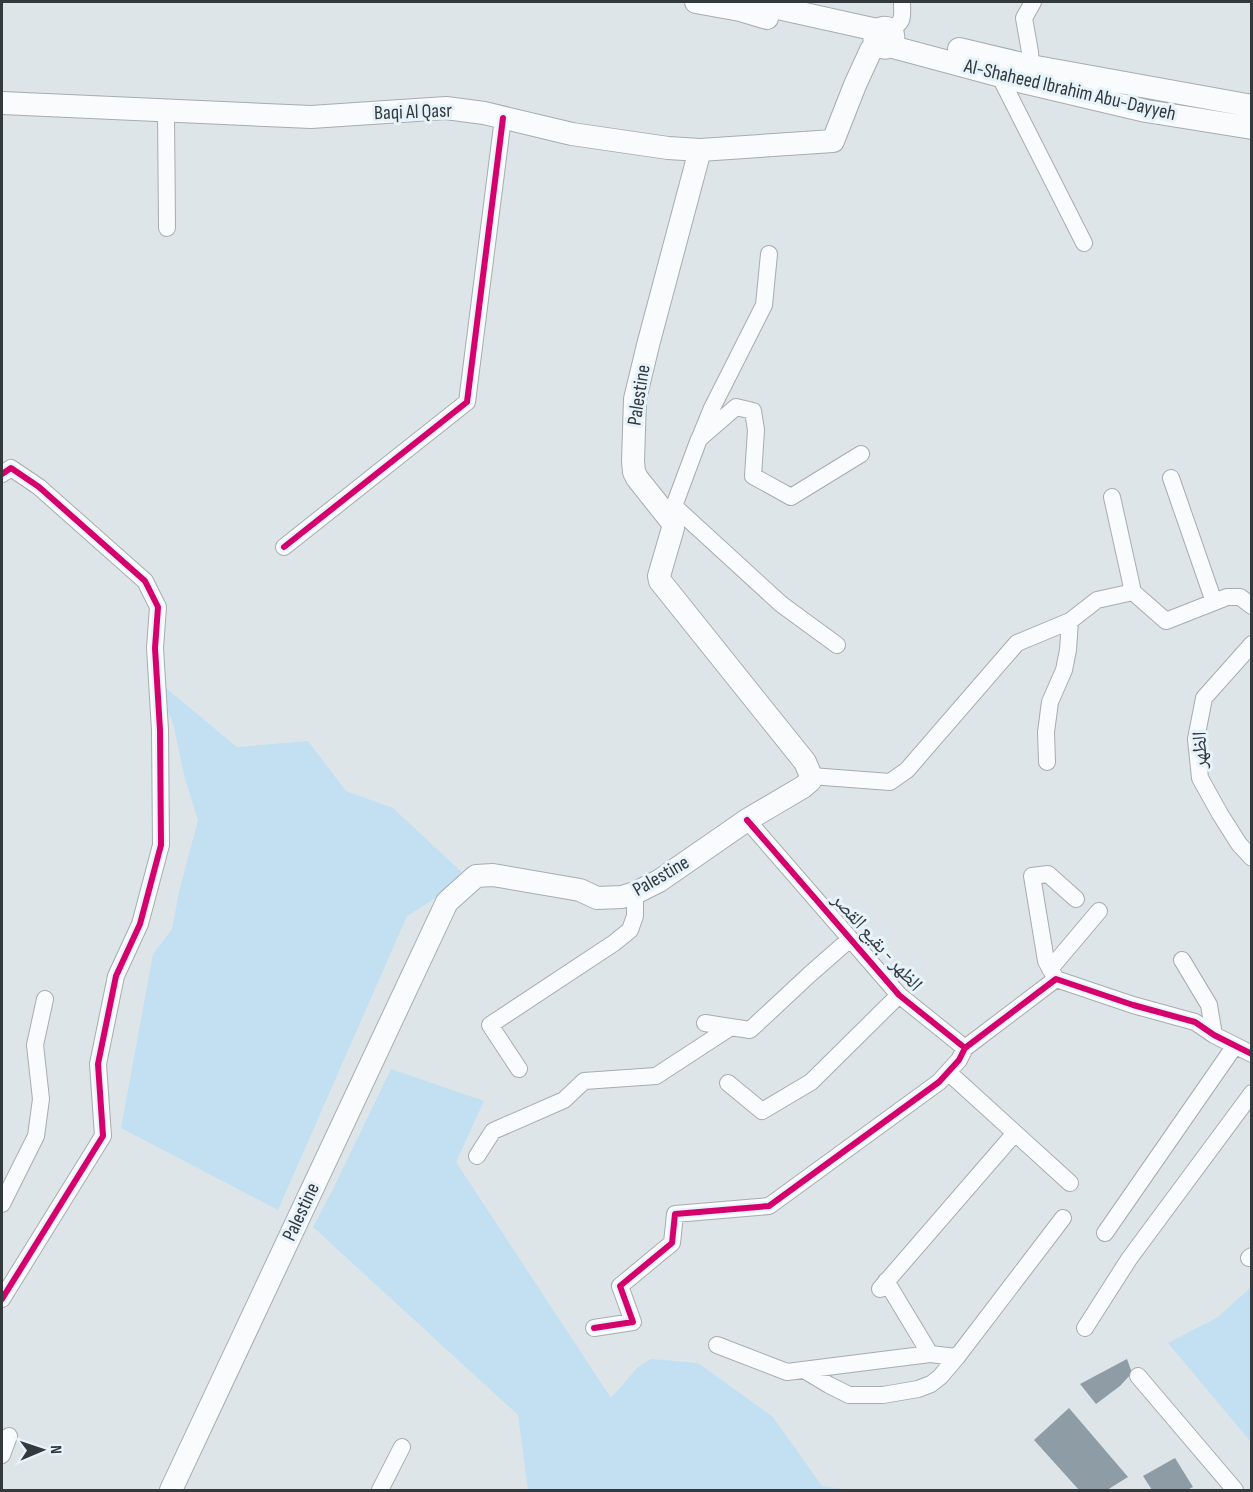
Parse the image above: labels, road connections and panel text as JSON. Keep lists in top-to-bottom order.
{
  "streets": {
    "main road": ["Al-Shaheed Ibrahim Abu-Dayyeh", "Baqi Al Qasr", "Palestine"],
    "street": ["الظهر", "الظهر - بقيع القصر"]
  },
  "crossings": [
    ["Baqi Al Qasr", "Palestine"],
    ["Palestine", "الظهر - بقيع القصر"]
  ],
  "north": "right"
}
